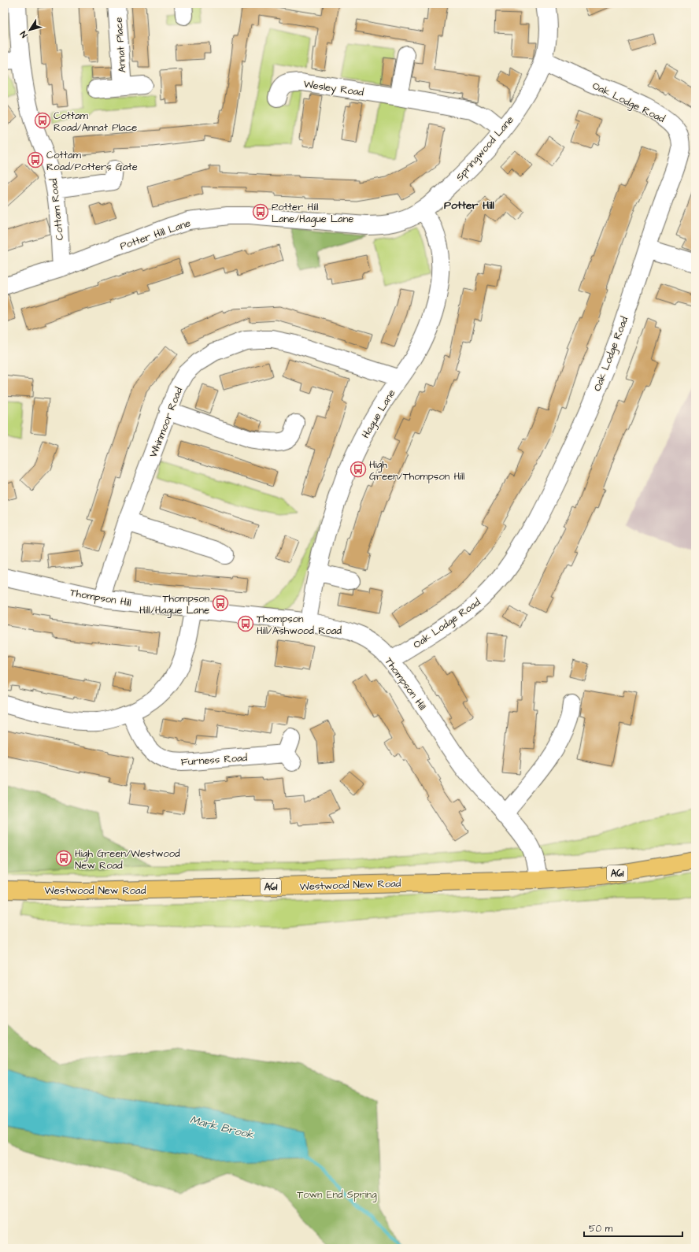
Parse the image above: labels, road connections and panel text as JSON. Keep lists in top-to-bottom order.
{
  "streets": {
    "highway": ["A61", "Westwood New Road"],
    "street": [
      "Annat Place",
      "Wesley Road",
      "Oak Lodge Road",
      "Springwood Lane",
      "Cottam Road",
      "Potter Hill Lane",
      "Hague Lane",
      "Whinmoor Road",
      "Thompson Hill",
      "Furness Road"
    ]
  },
  "crossings": [
    ["Wesley Road", "Springwood Lane"],
    ["Oak Lodge Road", "Springwood Lane"],
    ["Oak Lodge Road", "Thompson Hill"],
    ["Springwood Lane", "Potter Hill Lane"],
    ["Springwood Lane", "Hague Lane"],
    ["Cottam Road", "Potter Hill Lane"],
    ["Potter Hill Lane", "Hague Lane"],
    ["Hague Lane", "Whinmoor Road"],
    ["Hague Lane", "Thompson Hill"],
    ["Whinmoor Road", "Thompson Hill"],
    ["Thompson Hill", "Westwood New Road"]
  ],
  "districts": ["Potter Hill"],
  "water": ["Mark Brook"],
  "parks": ["Town End Spring"],
  "places": {
    "bus stop": [
      "Cottam Road/Annat Place",
      "Cottam Road/Potters Gate",
      "Potter Hill Lane/Hague Lane",
      "High Green/Thompson Hill",
      "Thompson Hill/Hague Lane",
      "Thompson Hill/Ashwood Road",
      "High Green/Westwood New Road"
    ]
  },
  "scale_bar": "50 m",
  "north": "bottom left"
}
